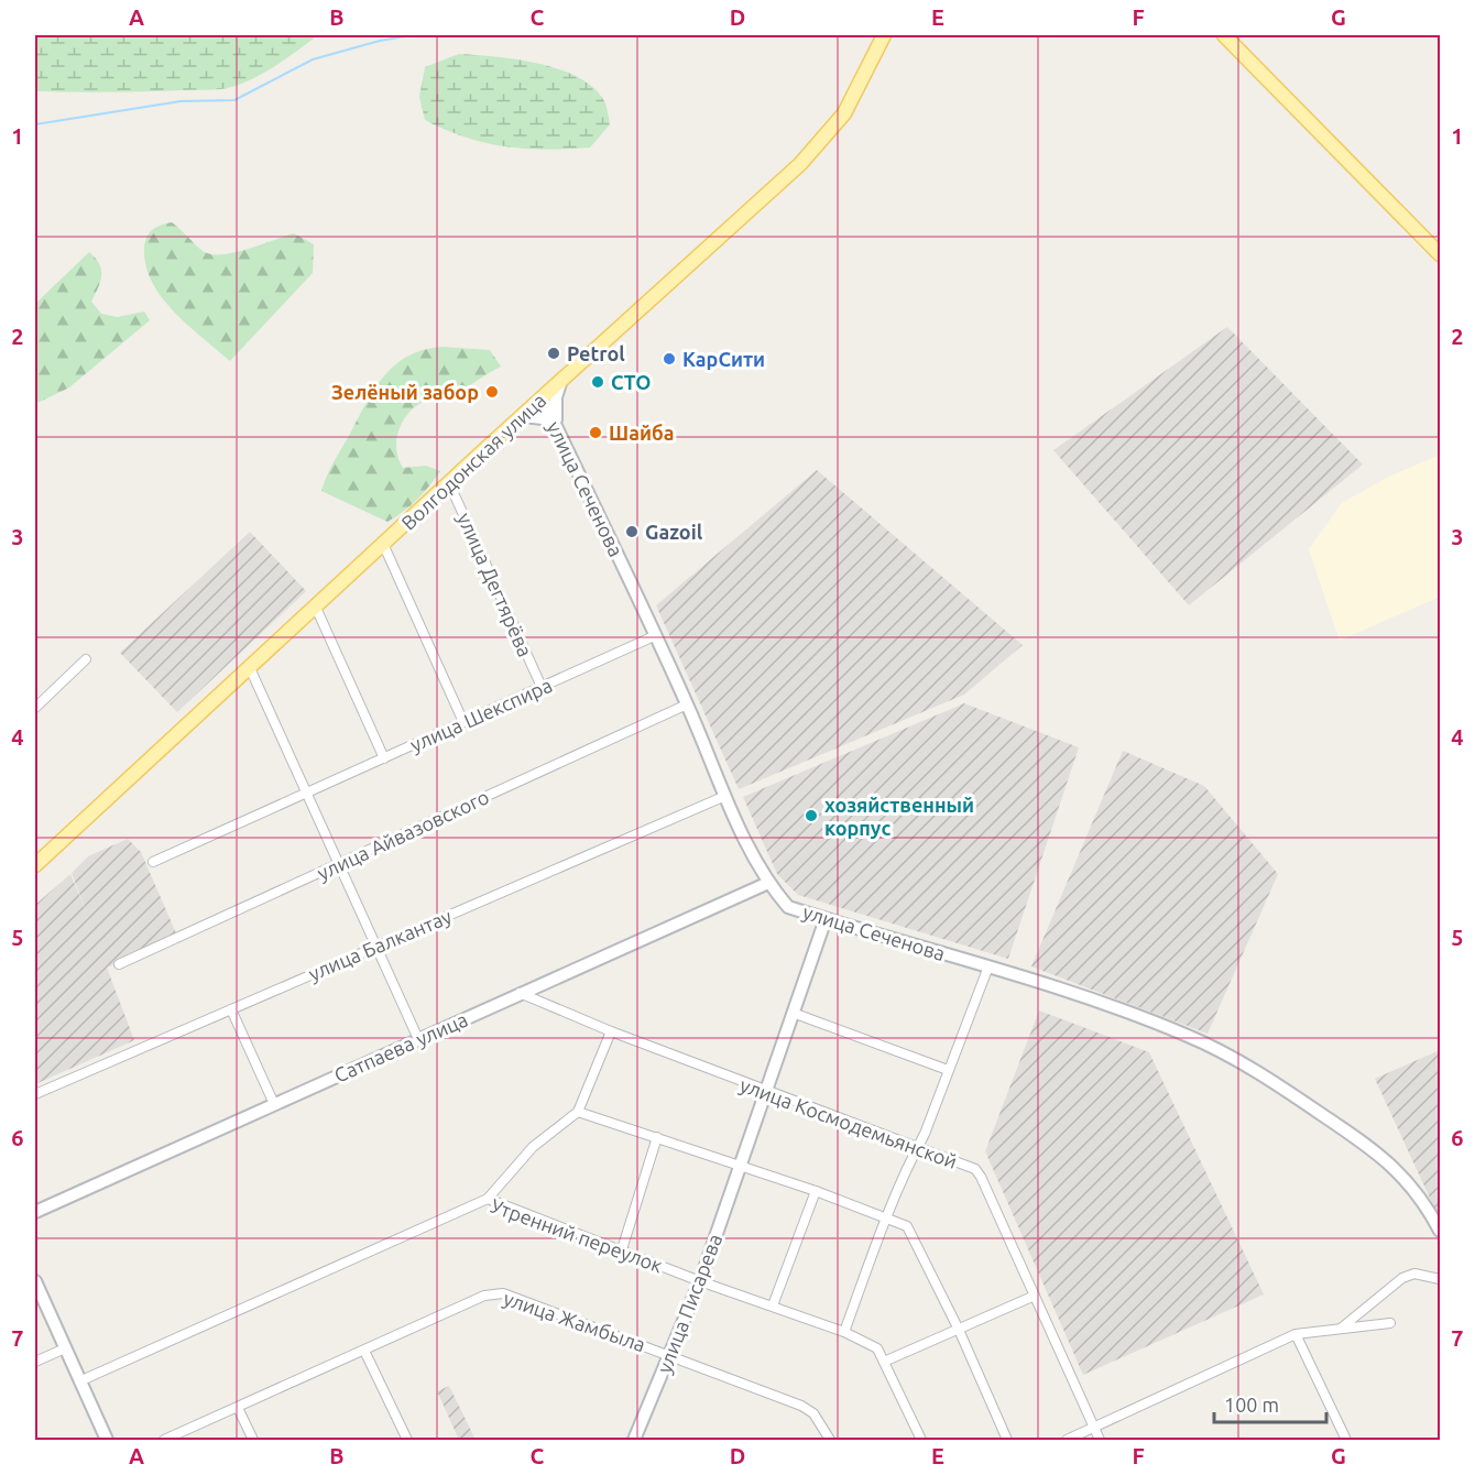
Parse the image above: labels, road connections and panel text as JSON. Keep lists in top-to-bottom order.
{
  "streets": {
    "main road": ["Волгодонская улица"],
    "street": [
      "улица Сеченова",
      "улица Дегтярёва",
      "улица Шекспира",
      "улица Айвазовского",
      "улица Балкантау",
      "Сатпаева улица",
      "улица Космодемьянской",
      "Утренний переулок",
      "улица Писарева",
      "улица Жамбыла"
    ]
  },
  "crossings": [
    ["Волгодонская улица", "улица Сеченова"],
    ["Волгодонская улица", "улица Дегтярёва"],
    ["улица Сеченова", "улица Шекспира"],
    ["улица Сеченова", "улица Айвазовского"],
    ["улица Сеченова", "улица Балкантау"],
    ["улица Сеченова", "Сатпаева улица"],
    ["улица Сеченова", "улица Писарева"],
    ["улица Дегтярёва", "улица Шекспира"],
    ["Сатпаева улица", "улица Космодемьянской"],
    ["улица Космодемьянской", "улица Писарева"],
    ["Утренний переулок", "улица Писарева"],
    ["улица Писарева", "улица Жамбыла"]
  ],
  "places": [
    "Petrol",
    "КарСити",
    "СТО",
    "Зелёный забор",
    "Шайба",
    "Gazoil",
    "хозяйственный корпус"
  ],
  "scale_bar": "100 m",
  "grid": {
    "columns": [
      "A",
      "B",
      "C",
      "D",
      "E",
      "F",
      "G"
    ],
    "rows": [
      "1",
      "2",
      "3",
      "4",
      "5",
      "6",
      "7"
    ]
  }
}
